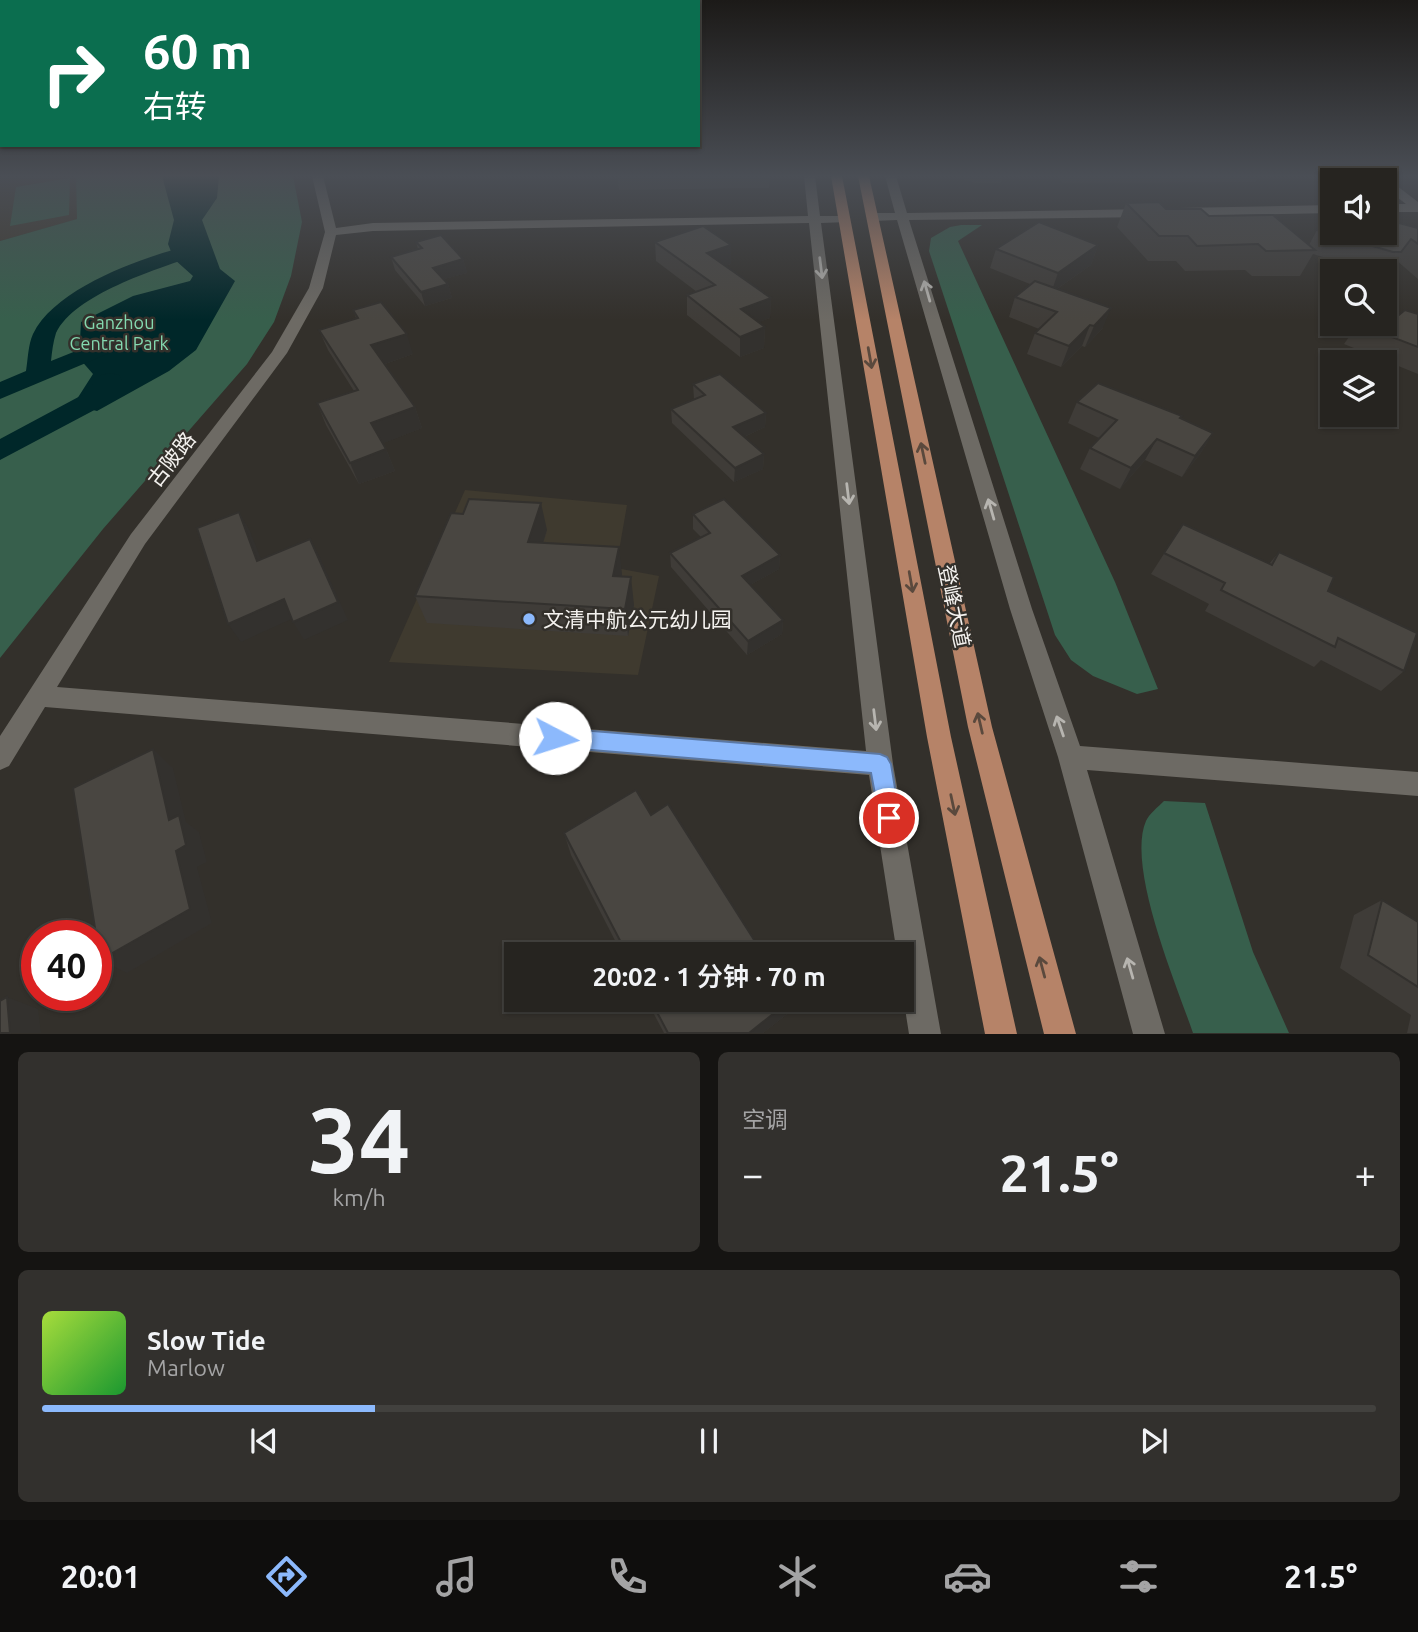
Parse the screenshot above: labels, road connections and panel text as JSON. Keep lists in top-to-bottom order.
{
  "streets": {
    "main road": ["登峰大道"],
    "street": ["古陂路"]
  },
  "parks": ["Ganzhou Central Park"],
  "places": ["文清中航公元幼儿园"],
  "page": {
    "turn": ["60 m", "右转"],
    "limit": "40",
    "trip": "20:02 · 1 分钟 · 70 m",
    "tile": [
      ["34", "km/h"],
      "空调"
    ],
    "heat": ["−", "21.5°", "+"],
    "song": ["Slow Tide", "Marlow"],
    "tabs": ["20:01", "21.5°"]
  }
}
